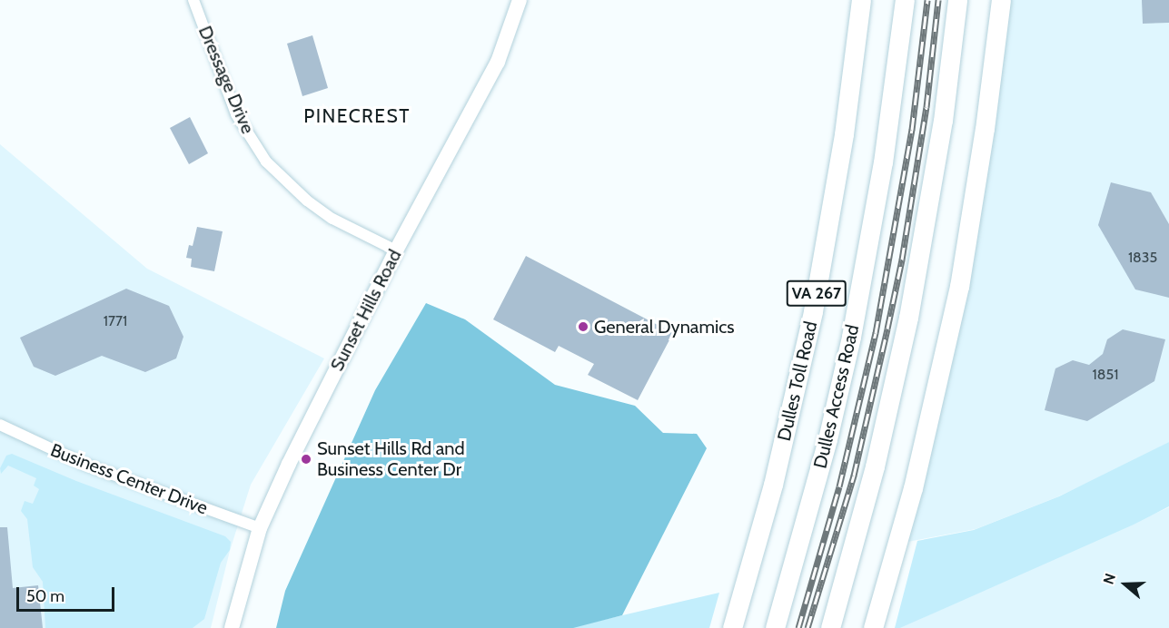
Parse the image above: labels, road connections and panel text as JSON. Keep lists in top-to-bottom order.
{
  "streets": {
    "highway": ["VA 267", "Dulles Toll Road", "Dulles Access Road"],
    "main road": ["Sunset Hills Road"],
    "street": ["Dressage Drive", "Business Center Drive"]
  },
  "crossings": [
    ["Dressage Drive", "Sunset Hills Road"],
    ["Sunset Hills Road", "Business Center Drive"]
  ],
  "districts": ["PINECREST"],
  "places": ["General Dynamics", "Sunset Hills Rd and Business Center Dr"],
  "house_numbers": ["1835", "1771", "1851"],
  "scale_bar": "50 m",
  "north": "left"
}
